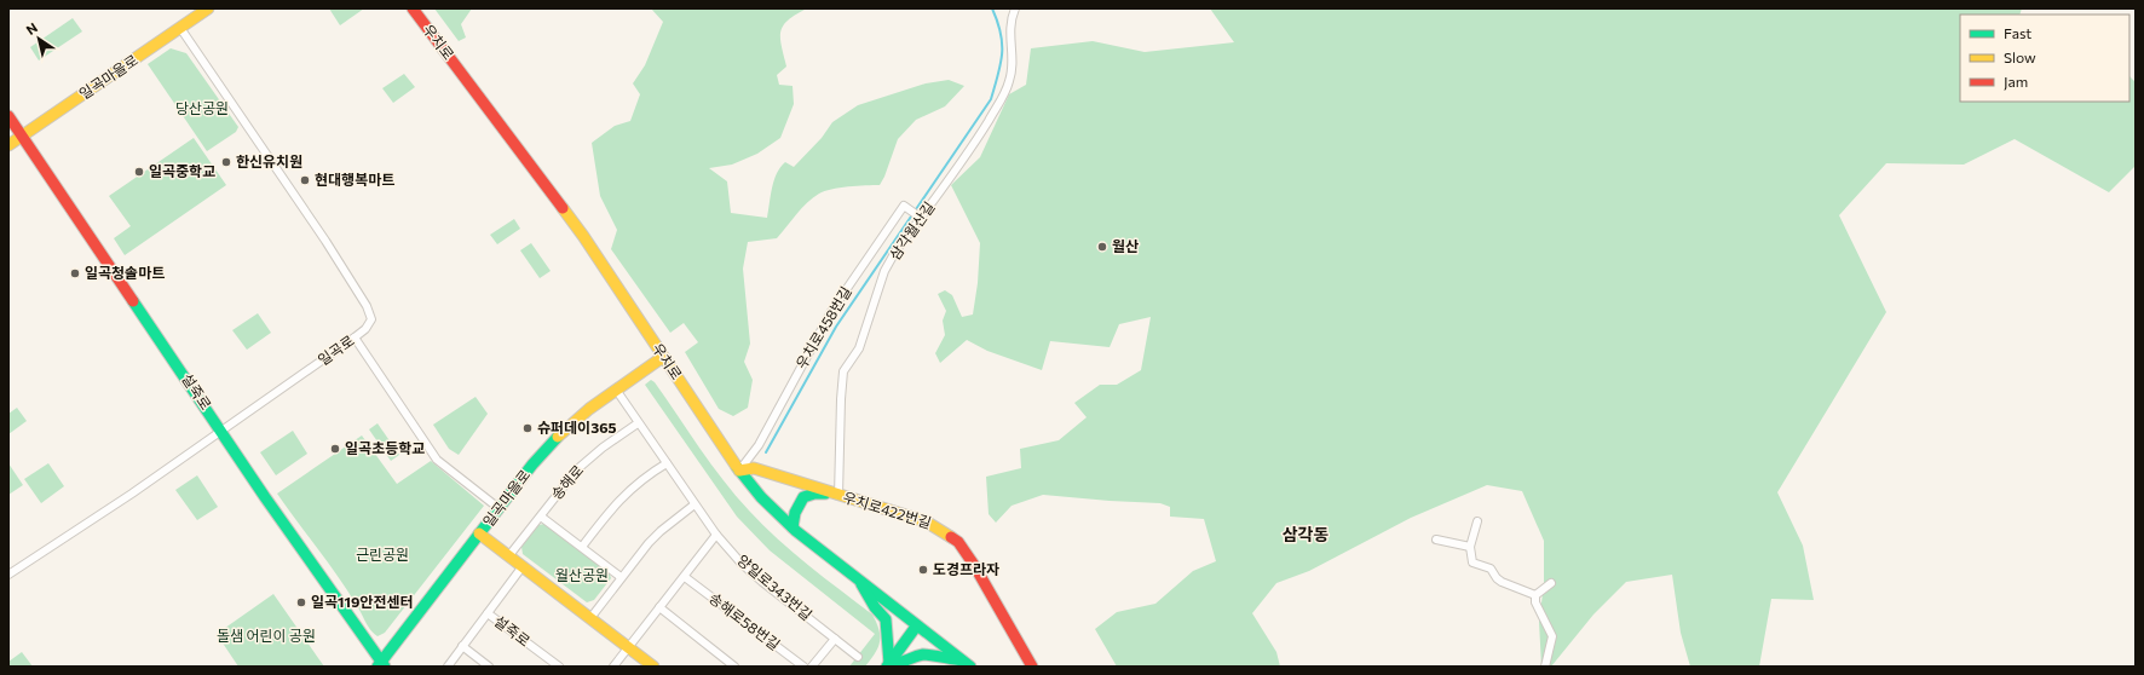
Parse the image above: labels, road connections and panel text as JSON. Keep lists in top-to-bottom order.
{
  "streets": {
    "main road": [
      "우치로",
      "일곡마을로",
      "설죽로",
      "우치로422번길"
    ],
    "street": [
      "삼각월산길",
      "우치로458번길",
      "일곡로",
      "송해로",
      "양일로343번길",
      "송해로58번길"
    ]
  },
  "crossings": [
    ["우치로", "일곡마을로"],
    ["우치로", "우치로458번길"],
    ["우치로", "우치로422번길"],
    ["일곡마을로", "일곡로"],
    ["일곡마을로", "설죽로"],
    ["일곡마을로", "양일로343번길"],
    ["삼각월산길", "우치로458번길"],
    ["삼각월산길", "우치로422번길"],
    ["우치로458번길", "우치로422번길"],
    ["일곡로", "설죽로"],
    ["송해로", "양일로343번길"]
  ],
  "districts": ["삼각동"],
  "parks": [
    "당산공원",
    "근린공원",
    "월산공원",
    "돌샘 어린이 공원"
  ],
  "places": [
    "한신유치원",
    "일곡중학교",
    "현대행복마트",
    "월산",
    "일곡청솔마트",
    "슈퍼데이365",
    "일곡초등학교",
    "도경프라자",
    "일곡119안전센터"
  ],
  "legend": ["Fast", "Slow", "Jam"],
  "north": "top left"
}
